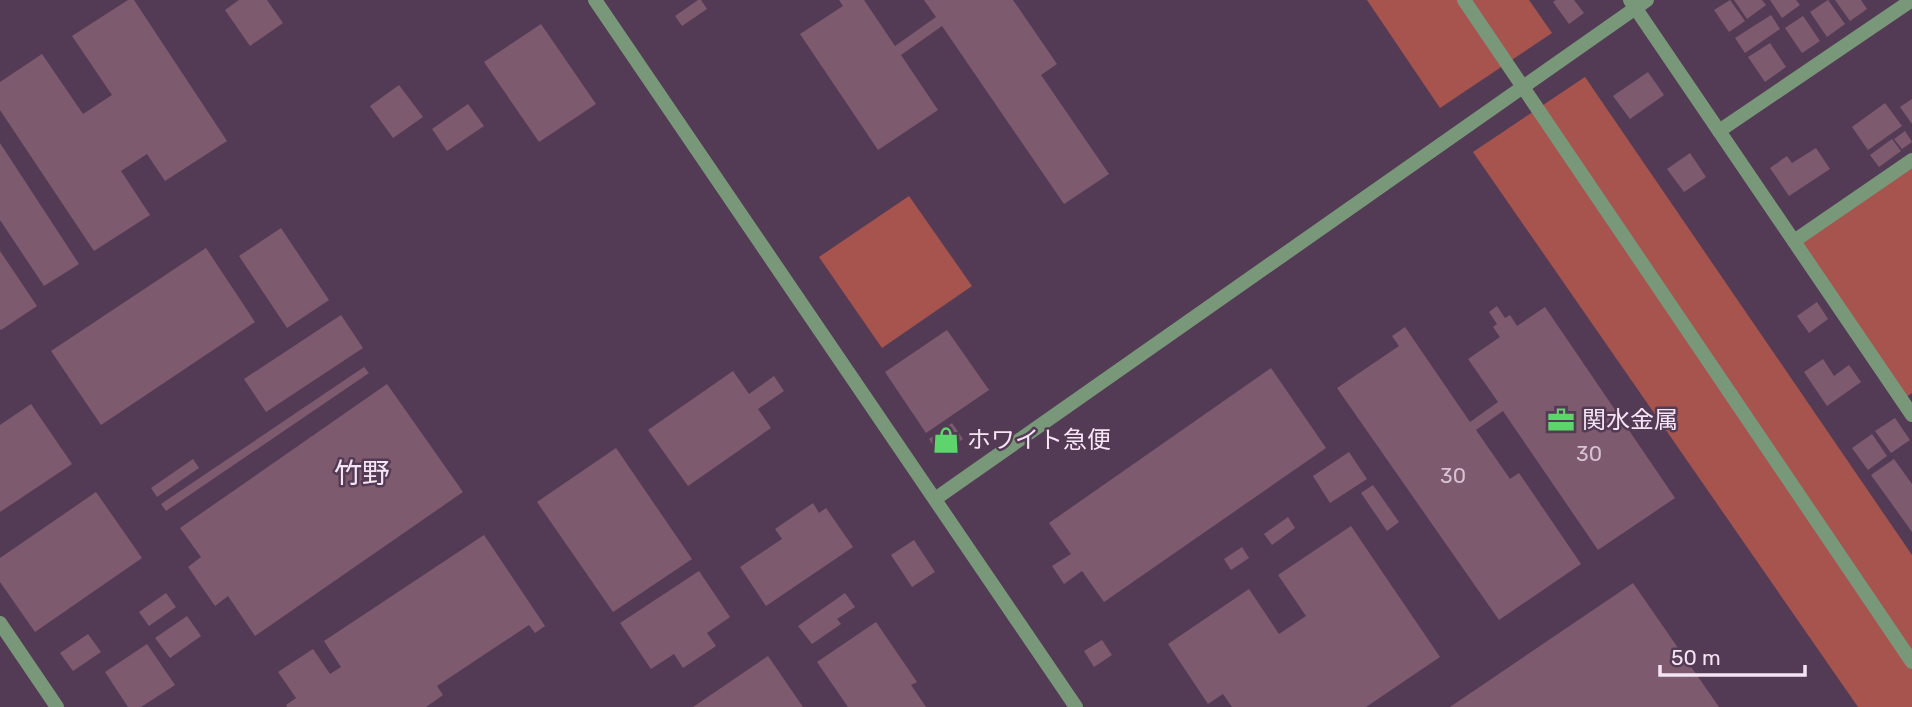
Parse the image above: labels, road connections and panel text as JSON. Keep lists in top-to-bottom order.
{
  "districts": ["竹野"],
  "places": {
    "office": ["関水金属"],
    "shop": ["ホワイト急便"]
  },
  "house_numbers": ["30", "30"],
  "scale_bar": "50 m"
}
